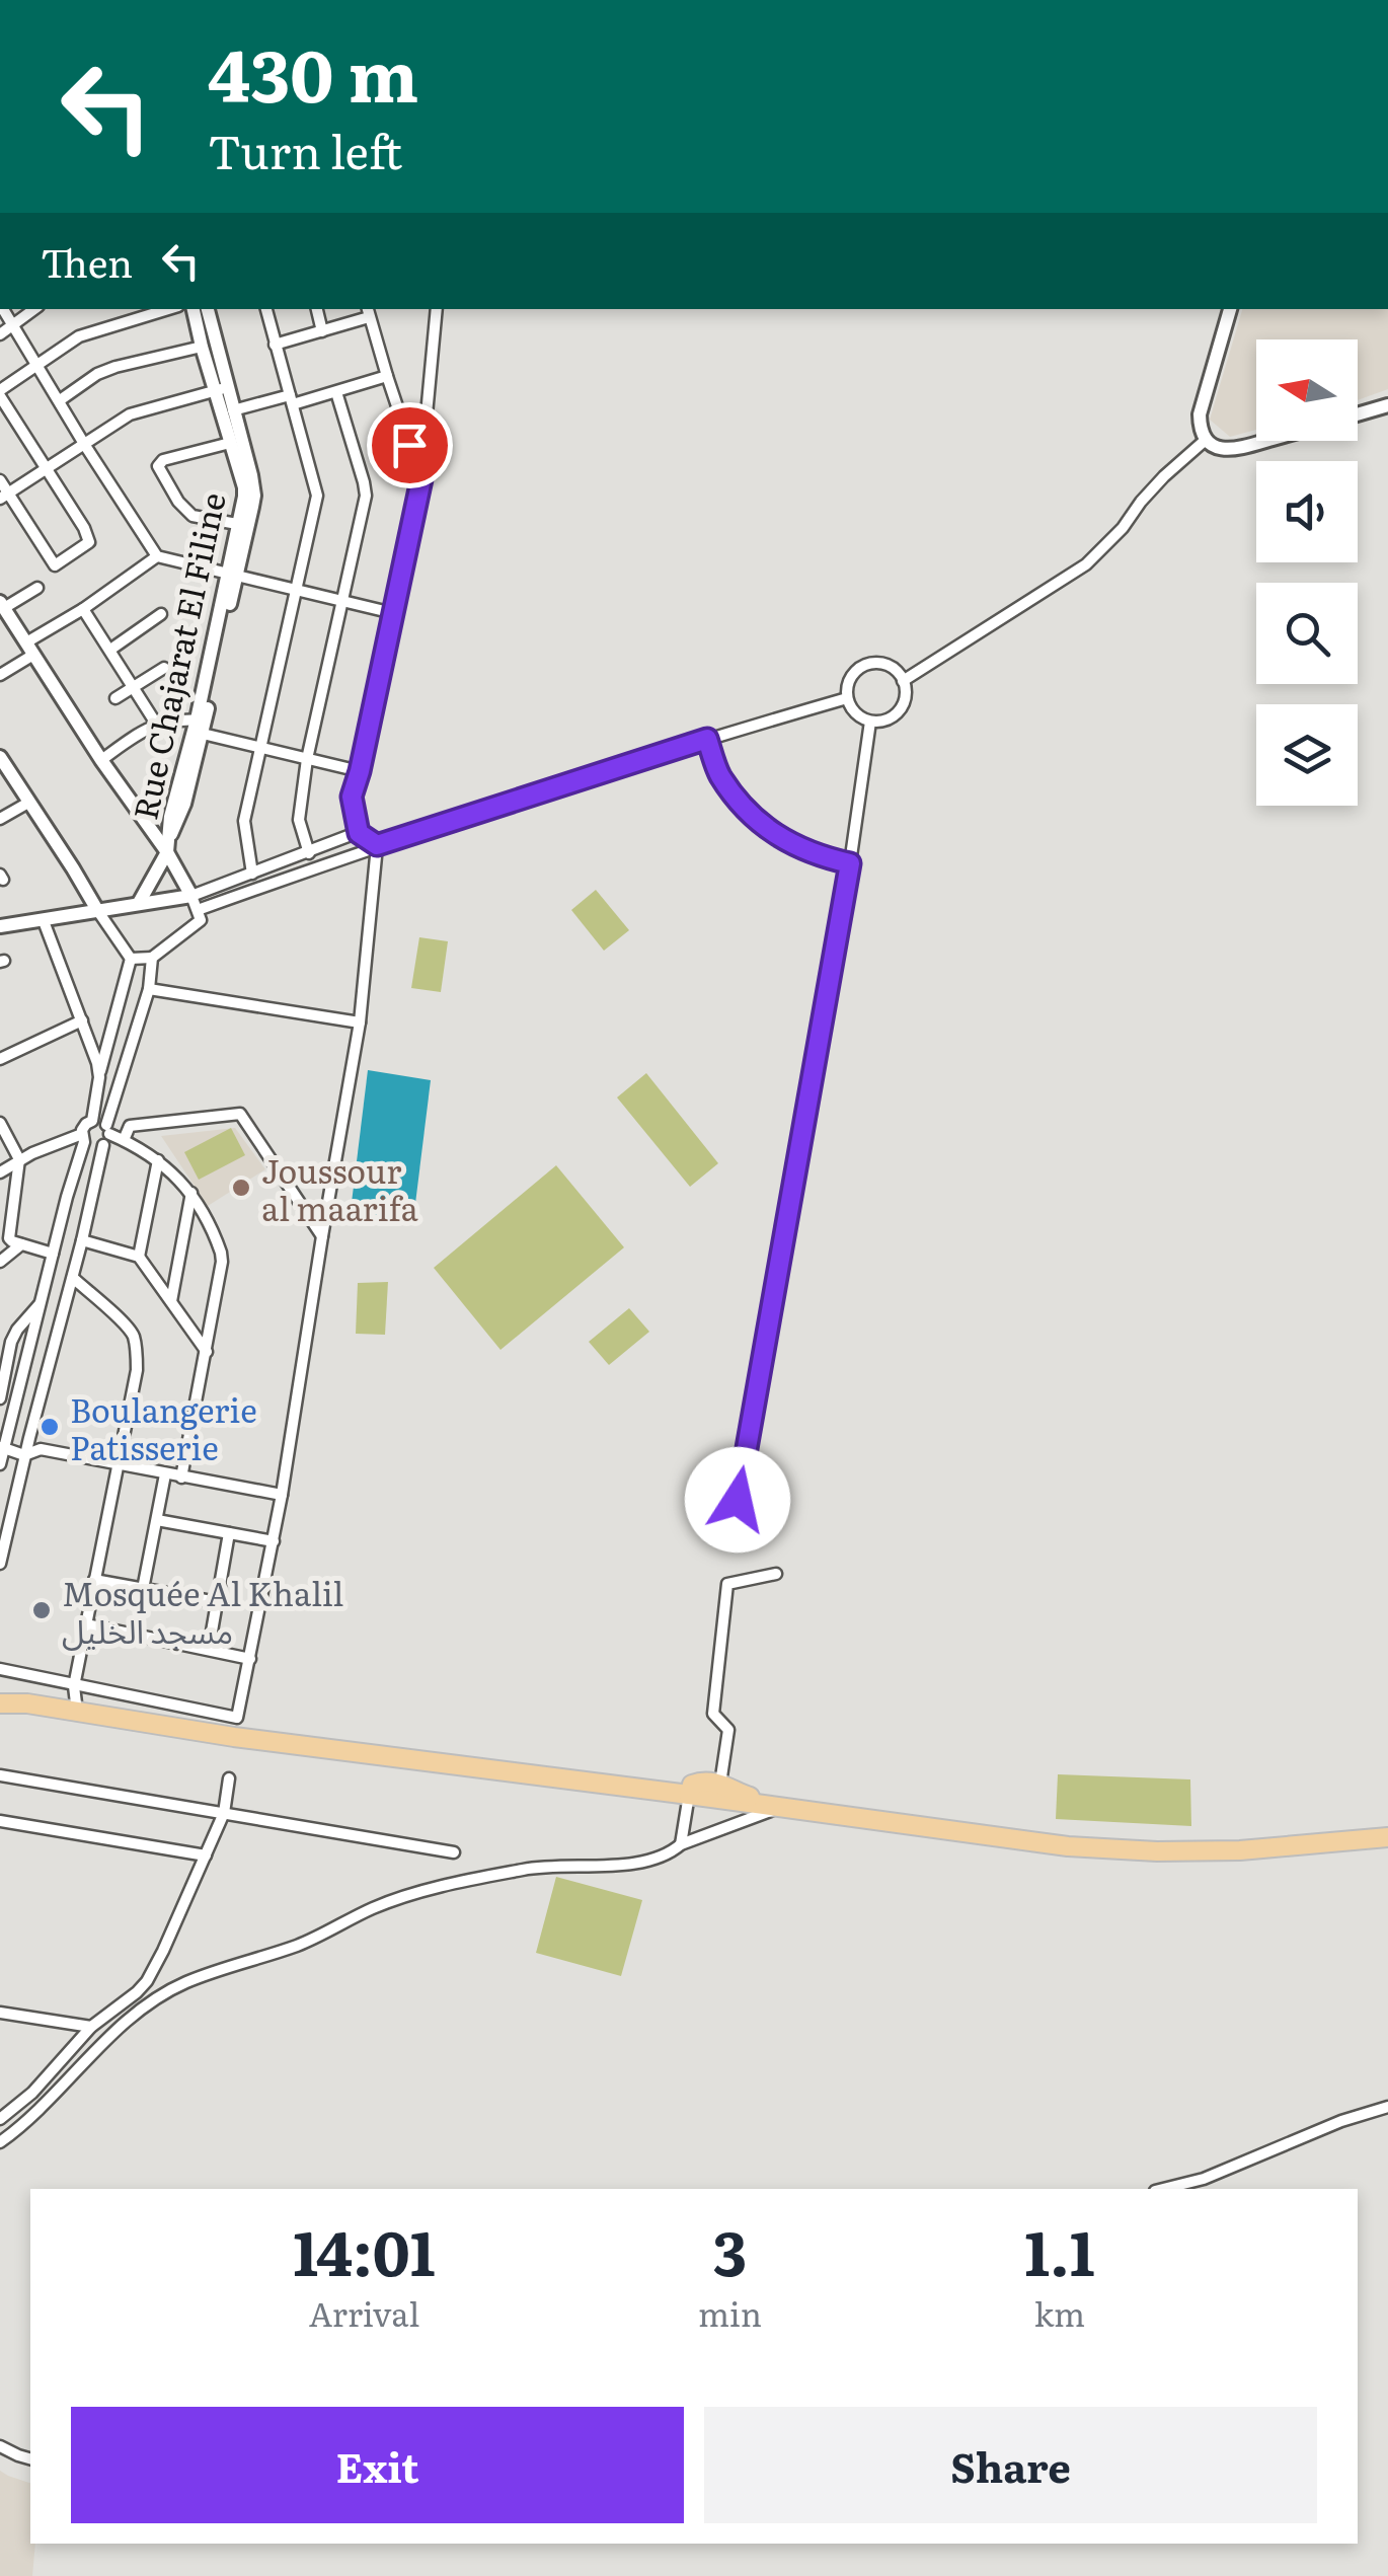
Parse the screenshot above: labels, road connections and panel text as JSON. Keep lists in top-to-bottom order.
{
  "streets": {
    "street": ["Rue Chajarat El Filine"]
  },
  "places": ["Joussour al maarifa", "Boulangerie Patisserie", "Mosquée Al Khalil مسجد الخليل"],
  "north": "left",
  "page": {
    "turn": ["430 m", "Turn left"],
    "then": "Then",
    "eta": [
      "14:01",
      "Arrival",
      "3",
      "min",
      "1.1",
      "km"
    ],
    "buttons": ["Exit", "Share"]
  }
}
